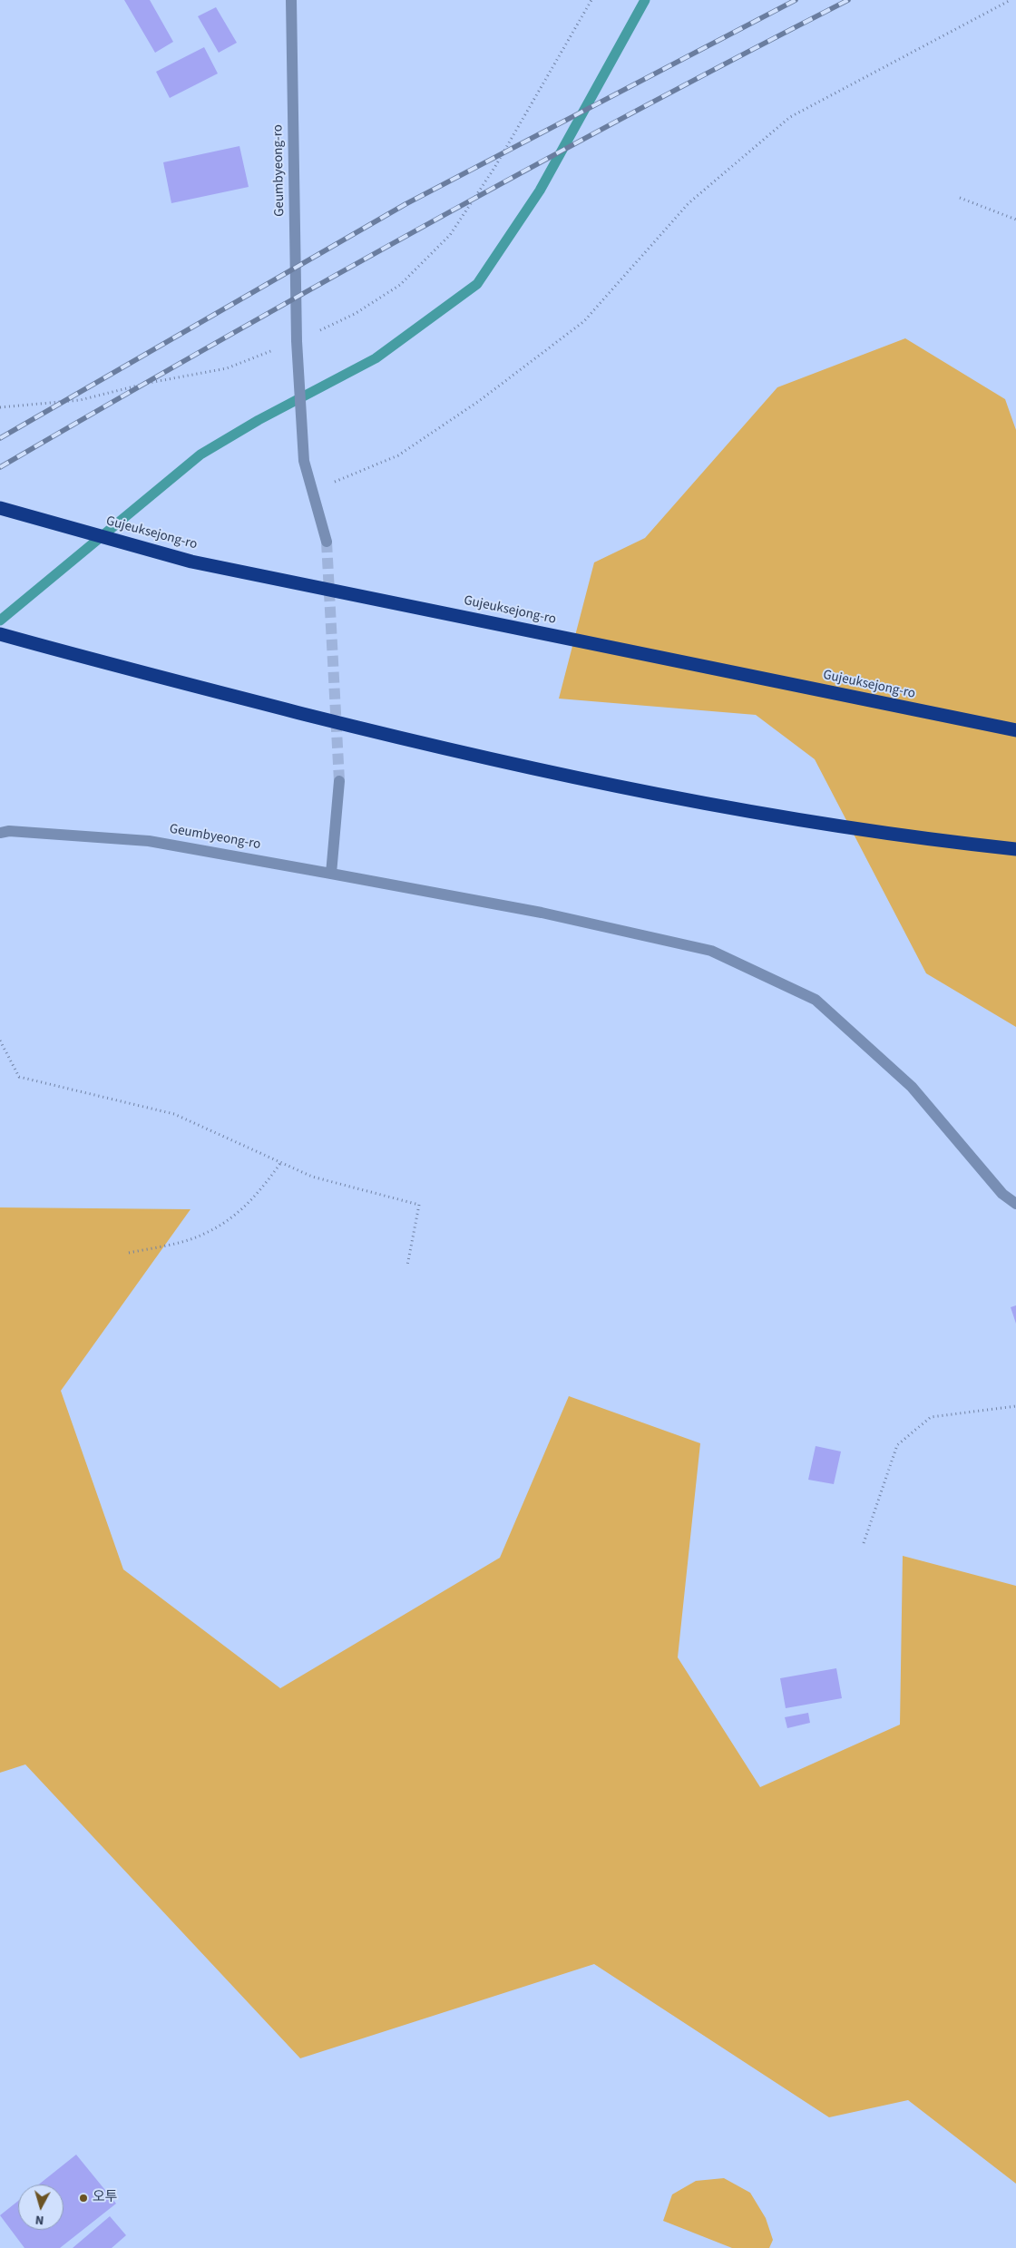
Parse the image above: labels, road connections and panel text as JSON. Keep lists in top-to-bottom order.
{
  "streets": {
    "highway": ["Gujeuksejong-ro"],
    "street": ["Geumbyeong-ro"]
  },
  "places": ["오투"],
  "north": "bottom"
}
